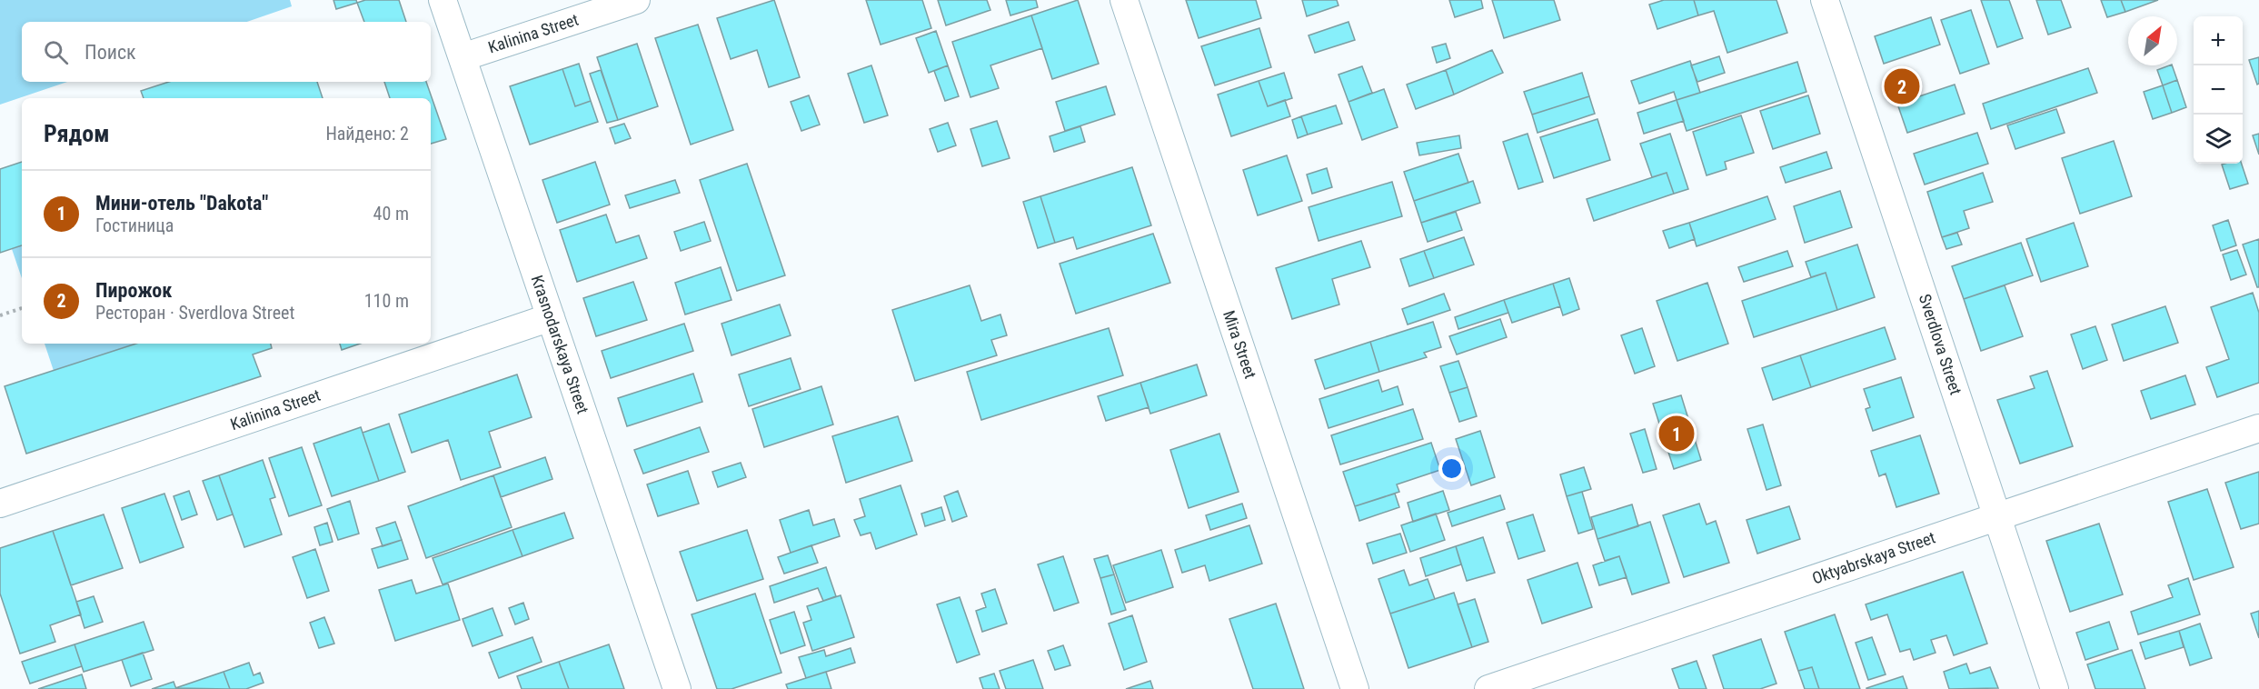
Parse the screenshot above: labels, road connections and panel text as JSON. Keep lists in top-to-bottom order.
{
  "streets": {
    "street": [
      "Kalinina Street",
      "Krasnodarskaya Street",
      "Mira Street",
      "Sverdlova Street",
      "Oktyabrskaya Street"
    ]
  },
  "crossings": [
    ["Kalinina Street", "Krasnodarskaya Street"],
    ["Sverdlova Street", "Oktyabrskaya Street"]
  ],
  "north": "top right",
  "page": {
    "map_buttons": ["+", "−"],
    "search": "Поиск",
    "pins": ["2", "1"],
    "heading": ["Рядом", "Найдено: 2"],
    "list": [
      {
        "mark": "1",
        "name": "Мини-отель \"Dakota\"",
        "note": "Гостиница",
        "value": "40 m"
      },
      {
        "mark": "2",
        "name": "Пирожок",
        "note": "Ресторан · Sverdlova Street",
        "value": "110 m"
      }
    ]
  }
}
